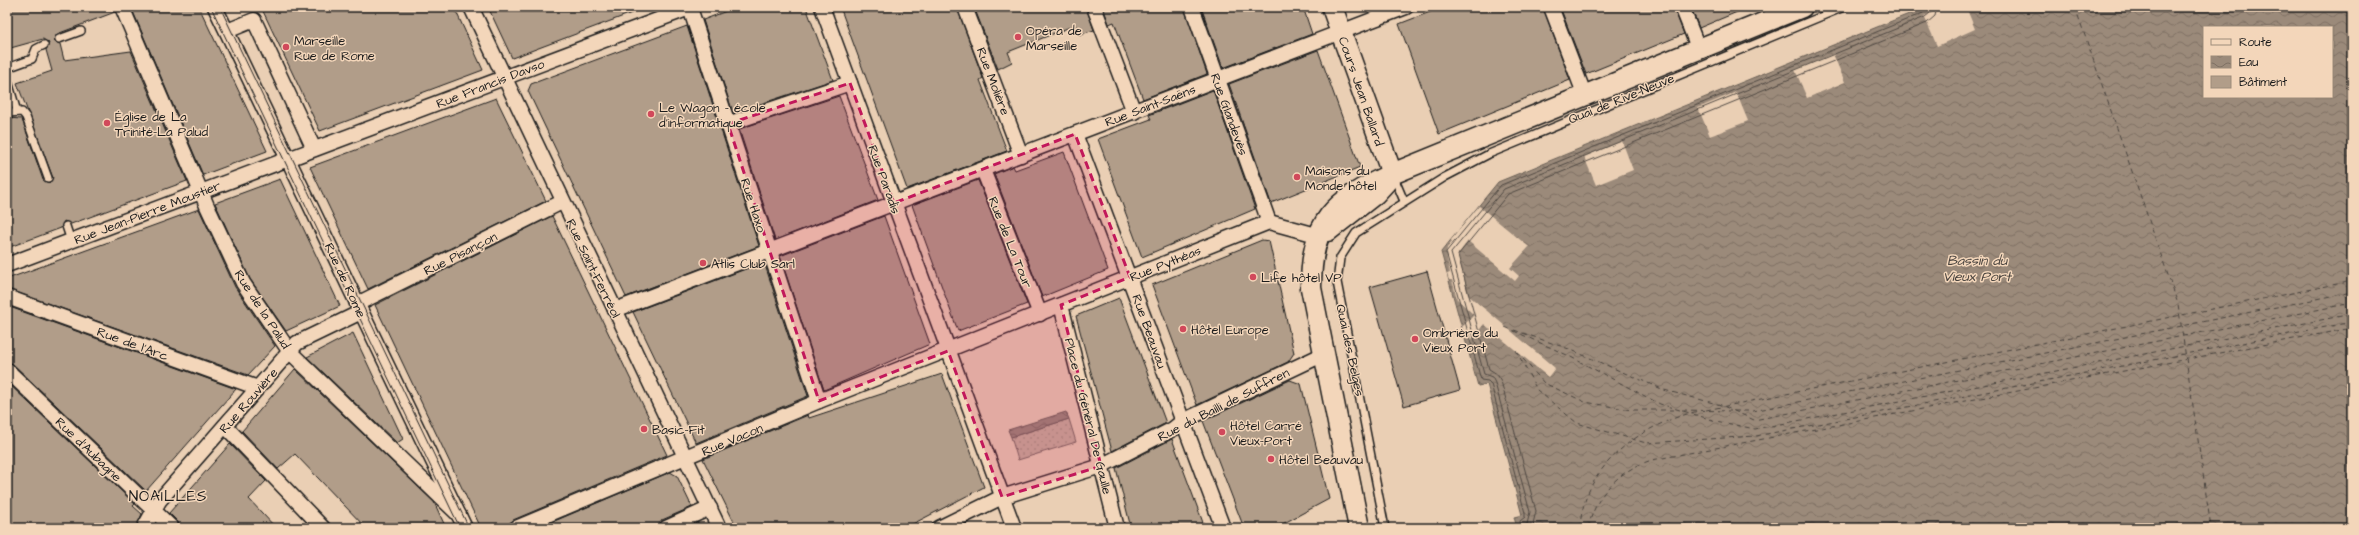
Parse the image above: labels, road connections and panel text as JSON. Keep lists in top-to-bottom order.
{
  "streets": {
    "main road": ["Cours Jean Ballard", "Quai de Rive-Neuve", "Quai des Belges"],
    "street": [
      "Rue Molière",
      "Rue Francis Davso",
      "Rue Saint-Saëns",
      "Rue Glandevès",
      "Rue Paradis",
      "Rue Haxo",
      "Rue Jean-Pierre Moustier",
      "Rue de La Tour",
      "Rue Pisançon",
      "Rue Pythéas",
      "Rue Saint-Ferréol",
      "Rue de Rome",
      "Rue de la Palud",
      "Rue Beauvau",
      "Rue de l'Arc",
      "Rue Rouvière",
      "Rue du Bailli de Suffren",
      "Place du Général De Gaulle",
      "Rue Vacon",
      "Rue d'Aubagne"
    ]
  },
  "crossings": [
    ["Rue Molière", "Rue Saint-Saëns"],
    ["Rue Francis Davso", "Rue Haxo"],
    ["Rue Francis Davso", "Rue Jean-Pierre Moustier"],
    ["Rue Francis Davso", "Rue Saint-Ferréol"],
    ["Rue Francis Davso", "Rue de Rome"],
    ["Cours Jean Ballard", "Quai de Rive-Neuve"],
    ["Cours Jean Ballard", "Rue Saint-Saëns"],
    ["Cours Jean Ballard", "Quai des Belges"],
    ["Quai de Rive-Neuve", "Quai des Belges"],
    ["Rue Saint-Saëns", "Rue Glandevès"],
    ["Rue Saint-Saëns", "Rue Paradis"],
    ["Rue Saint-Saëns", "Rue Haxo"],
    ["Rue Saint-Saëns", "Rue de La Tour"],
    ["Rue Saint-Saëns", "Rue Saint-Ferréol"],
    ["Rue Saint-Saëns", "Rue Beauvau"],
    ["Rue Glandevès", "Rue Pythéas"],
    ["Rue Paradis", "Rue Vacon"],
    ["Rue Haxo", "Rue Vacon"],
    ["Rue Jean-Pierre Moustier", "Rue de Rome"],
    ["Rue Jean-Pierre Moustier", "Rue de la Palud"],
    ["Rue Pisançon", "Rue Saint-Ferréol"],
    ["Rue Pisançon", "Rue de Rome"],
    ["Rue Pisançon", "Rue Rouvière"],
    ["Rue Pythéas", "Rue Beauvau"],
    ["Rue Pythéas", "Place du Général De Gaulle"],
    ["Rue Saint-Ferréol", "Rue Vacon"],
    ["Rue de Rome", "Rue de la Palud"],
    ["Rue de Rome", "Rue Rouvière"],
    ["Rue de la Palud", "Rue Rouvière"],
    ["Rue Beauvau", "Rue du Bailli de Suffren"],
    ["Rue de l'Arc", "Rue Rouvière"],
    ["Quai des Belges", "Rue du Bailli de Suffren"],
    ["Rue Rouvière", "Rue d'Aubagne"],
    ["Rue du Bailli de Suffren", "Place du Général De Gaulle"]
  ],
  "districts": ["NOAILLES"],
  "water": ["Bassin du Vieux Port"],
  "places": [
    "Opéra de Marseille",
    "Marseille Rue de Rome",
    "Le Wagon - école d'informatique",
    "Église de La Trinité-La Palud",
    "Maisons du Monde hôtel",
    "Atlis Club Sarl",
    "Life hôtel VP",
    "Hôtel Europe",
    "Ombrière du Vieux Port",
    "Basic-Fit",
    "Hôtel Carré Vieux-Port",
    "Hôtel Beauvau"
  ],
  "legend": ["Route", "Eau", "Bâtiment"]
}
